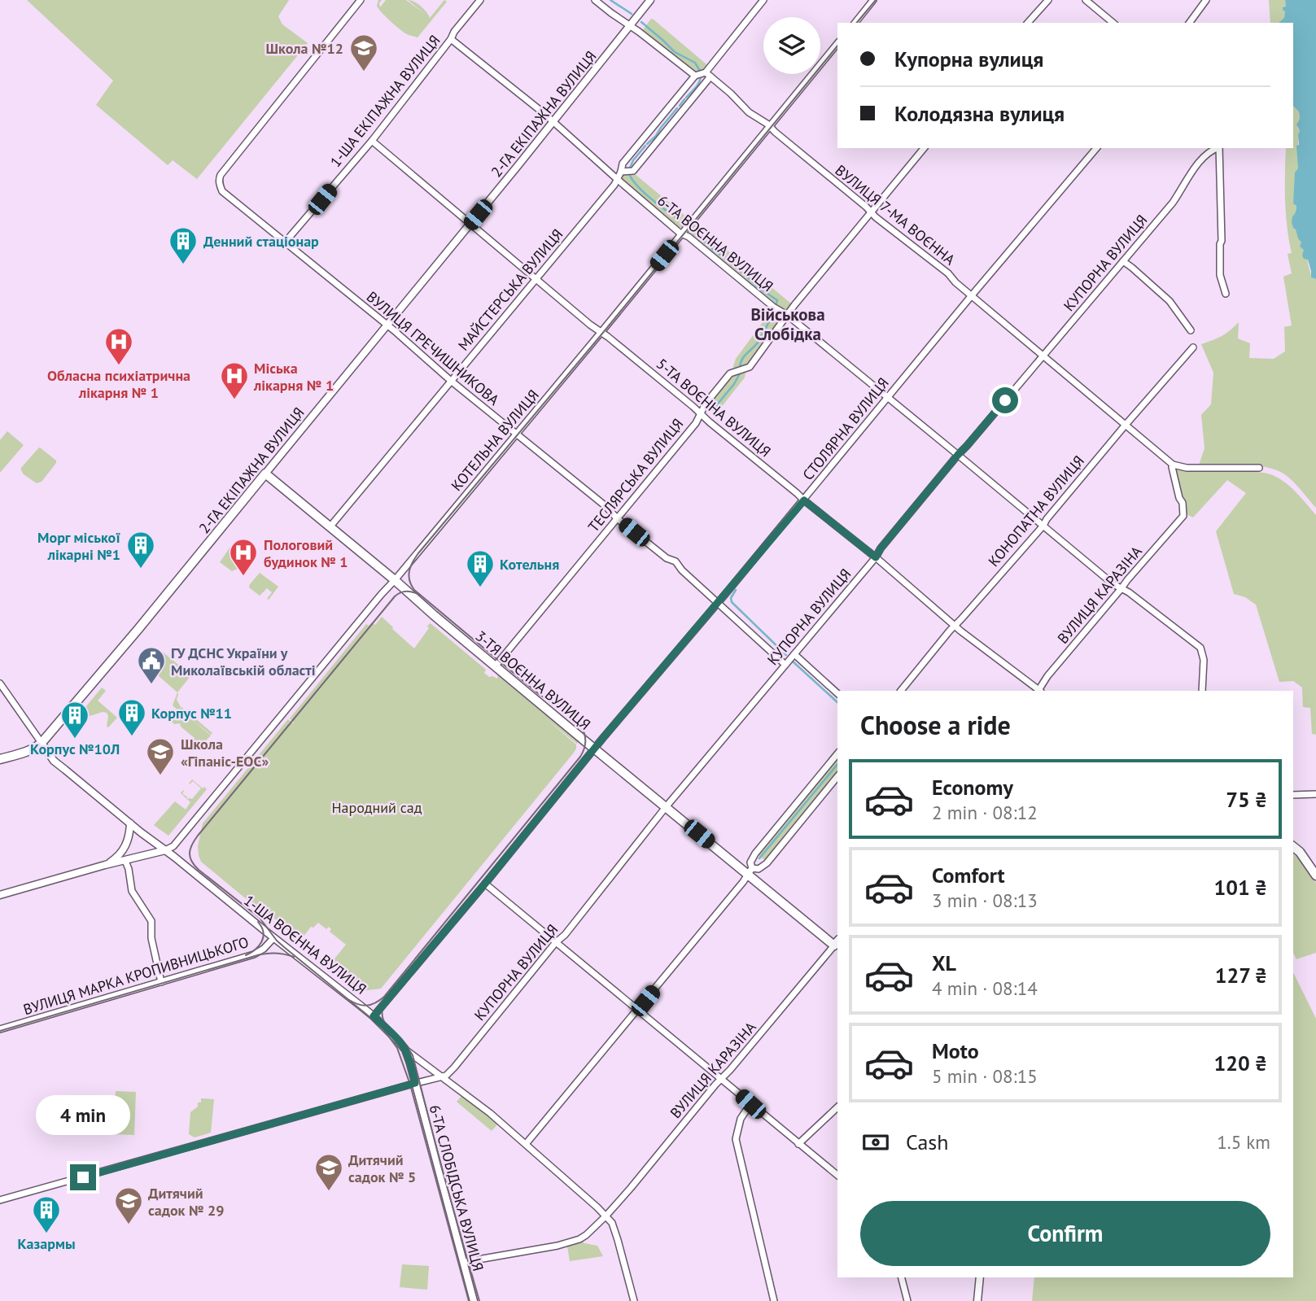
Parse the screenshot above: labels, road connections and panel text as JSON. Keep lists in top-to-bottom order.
{
  "streets": {
    "main road": ["2-ГА ЕКІПАЖНА ВУЛИЦЯ", "3-ТЯ ВОЄННА ВУЛИЦЯ"],
    "street": [
      "1-ША ЕКІПАЖНА ВУЛИЦЯ",
      "ВУЛИЦЯ 7-МА ВОЄННА",
      "6-ТА ВОЄННА ВУЛИЦЯ",
      "КУПОРНА ВУЛИЦЯ",
      "МАЙСТЕРСЬКА ВУЛИЦЯ",
      "ВУЛИЦЯ ГРЕЧИШНИКОВА",
      "5-ТА ВОЄННА ВУЛИЦЯ",
      "СТОЛЯРНА ВУЛИЦЯ",
      "КОТЕЛЬНА ВУЛИЦЯ",
      "ТЕСЛЯРСЬКА ВУЛИЦЯ",
      "КОНОПАТНА ВУЛИЦЯ",
      "ВУЛИЦЯ КАРАЗІНА",
      "1-ША ВОЄННА ВУЛИЦЯ",
      "ВУЛИЦЯ МАРКА КРОПИВНИЦЬКОГО",
      "6-ТА СЛОБІДСЬКА ВУЛИЦЯ"
    ]
  },
  "crossings": [
    ["1-ША ЕКІПАЖНА ВУЛИЦЯ", "6-ТА ВОЄННА ВУЛИЦЯ"],
    ["1-ША ЕКІПАЖНА ВУЛИЦЯ", "ВУЛИЦЯ ГРЕЧИШНИКОВА"],
    ["1-ША ЕКІПАЖНА ВУЛИЦЯ", "5-ТА ВОЄННА ВУЛИЦЯ"],
    ["2-ГА ЕКІПАЖНА ВУЛИЦЯ", "6-ТА ВОЄННА ВУЛИЦЯ"],
    ["2-ГА ЕКІПАЖНА ВУЛИЦЯ", "ВУЛИЦЯ ГРЕЧИШНИКОВА"],
    ["2-ГА ЕКІПАЖНА ВУЛИЦЯ", "5-ТА ВОЄННА ВУЛИЦЯ"],
    ["2-ГА ЕКІПАЖНА ВУЛИЦЯ", "3-ТЯ ВОЄННА ВУЛИЦЯ"],
    ["2-ГА ЕКІПАЖНА ВУЛИЦЯ", "1-ША ВОЄННА ВУЛИЦЯ"],
    ["ВУЛИЦЯ 7-МА ВОЄННА", "КУПОРНА ВУЛИЦЯ"],
    ["ВУЛИЦЯ 7-МА ВОЄННА", "МАЙСТЕРСЬКА ВУЛИЦЯ"],
    ["ВУЛИЦЯ 7-МА ВОЄННА", "СТОЛЯРНА ВУЛИЦЯ"],
    ["ВУЛИЦЯ 7-МА ВОЄННА", "КОТЕЛЬНА ВУЛИЦЯ"],
    ["ВУЛИЦЯ 7-МА ВОЄННА", "ТЕСЛЯРСЬКА ВУЛИЦЯ"],
    ["ВУЛИЦЯ 7-МА ВОЄННА", "КОНОПАТНА ВУЛИЦЯ"],
    ["ВУЛИЦЯ 7-МА ВОЄННА", "ВУЛИЦЯ КАРАЗІНА"],
    ["6-ТА ВОЄННА ВУЛИЦЯ", "КУПОРНА ВУЛИЦЯ"],
    ["6-ТА ВОЄННА ВУЛИЦЯ", "МАЙСТЕРСЬКА ВУЛИЦЯ"],
    ["6-ТА ВОЄННА ВУЛИЦЯ", "СТОЛЯРНА ВУЛИЦЯ"],
    ["6-ТА ВОЄННА ВУЛИЦЯ", "КОТЕЛЬНА ВУЛИЦЯ"],
    ["6-ТА ВОЄННА ВУЛИЦЯ", "ТЕСЛЯРСЬКА ВУЛИЦЯ"],
    ["6-ТА ВОЄННА ВУЛИЦЯ", "КОНОПАТНА ВУЛИЦЯ"],
    ["6-ТА ВОЄННА ВУЛИЦЯ", "ВУЛИЦЯ КАРАЗІНА"],
    ["КУПОРНА ВУЛИЦЯ", "ВУЛИЦЯ ГРЕЧИШНИКОВА"],
    ["КУПОРНА ВУЛИЦЯ", "5-ТА ВОЄННА ВУЛИЦЯ"],
    ["КУПОРНА ВУЛИЦЯ", "3-ТЯ ВОЄННА ВУЛИЦЯ"],
    ["КУПОРНА ВУЛИЦЯ", "1-ША ВОЄННА ВУЛИЦЯ"],
    ["МАЙСТЕРСЬКА ВУЛИЦЯ", "ВУЛИЦЯ ГРЕЧИШНИКОВА"],
    ["МАЙСТЕРСЬКА ВУЛИЦЯ", "5-ТА ВОЄННА ВУЛИЦЯ"],
    ["МАЙСТЕРСЬКА ВУЛИЦЯ", "3-ТЯ ВОЄННА ВУЛИЦЯ"],
    ["ВУЛИЦЯ ГРЕЧИШНИКОВА", "СТОЛЯРНА ВУЛИЦЯ"],
    ["ВУЛИЦЯ ГРЕЧИШНИКОВА", "КОТЕЛЬНА ВУЛИЦЯ"],
    ["ВУЛИЦЯ ГРЕЧИШНИКОВА", "ТЕСЛЯРСЬКА ВУЛИЦЯ"],
    ["5-ТА ВОЄННА ВУЛИЦЯ", "СТОЛЯРНА ВУЛИЦЯ"],
    ["5-ТА ВОЄННА ВУЛИЦЯ", "КОТЕЛЬНА ВУЛИЦЯ"],
    ["5-ТА ВОЄННА ВУЛИЦЯ", "ТЕСЛЯРСЬКА ВУЛИЦЯ"],
    ["5-ТА ВОЄННА ВУЛИЦЯ", "КОНОПАТНА ВУЛИЦЯ"],
    ["СТОЛЯРНА ВУЛИЦЯ", "3-ТЯ ВОЄННА ВУЛИЦЯ"],
    ["СТОЛЯРНА ВУЛИЦЯ", "1-ША ВОЄННА ВУЛИЦЯ"],
    ["КОТЕЛЬНА ВУЛИЦЯ", "3-ТЯ ВОЄННА ВУЛИЦЯ"],
    ["КОТЕЛЬНА ВУЛИЦЯ", "1-ША ВОЄННА ВУЛИЦЯ"],
    ["ТЕСЛЯРСЬКА ВУЛИЦЯ", "3-ТЯ ВОЄННА ВУЛИЦЯ"],
    ["ВУЛИЦЯ КАРАЗІНА", "3-ТЯ ВОЄННА ВУЛИЦЯ"],
    ["ВУЛИЦЯ КАРАЗІНА", "1-ША ВОЄННА ВУЛИЦЯ"],
    ["ВУЛИЦЯ КАРАЗІНА", "6-ТА СЛОБІДСЬКА ВУЛИЦЯ"],
    ["1-ША ВОЄННА ВУЛИЦЯ", "ВУЛИЦЯ МАРКА КРОПИВНИЦЬКОГО"],
    ["1-ША ВОЄННА ВУЛИЦЯ", "6-ТА СЛОБІДСЬКА ВУЛИЦЯ"]
  ],
  "districts": ["Військова Слобідка"],
  "parks": ["Народний сад"],
  "places": {
    "school or university": [
      "Школа №12",
      "Школа «Гіпаніс-ЕОС»",
      "Дитячий садок № 5",
      "Дитячий садок № 29"
    ],
    "building": [
      "Денний стаціонар",
      "Морг міської лікарні №1",
      "Котельня",
      "Корпус №11",
      "Корпус №10Л",
      "Казармы"
    ],
    "hospital": ["Обласна психіатрична лікарня № 1", "Міська лікарня № 1", "Пологовий будинок № 1"],
    "public building": ["ГУ ДСНС України у Миколаївській області"]
  },
  "page": {
    "banner": ["Купорна вулиця", "Колодязна вулиця"],
    "heading": "Choose a ride",
    "list": [
      {
        "name": "Economy",
        "note": "2 min · 08:12",
        "value": "75 ₴"
      },
      {
        "name": "Comfort",
        "note": "3 min · 08:13",
        "value": "101 ₴"
      },
      {
        "name": "XL",
        "note": "4 min · 08:14",
        "value": "127 ₴"
      },
      {
        "name": "Moto",
        "note": "5 min · 08:15",
        "value": "120 ₴"
      }
    ],
    "bubble": "4 min",
    "pay": ["Cash", "1.5 km"],
    "buttons": "Confirm"
  }
}
